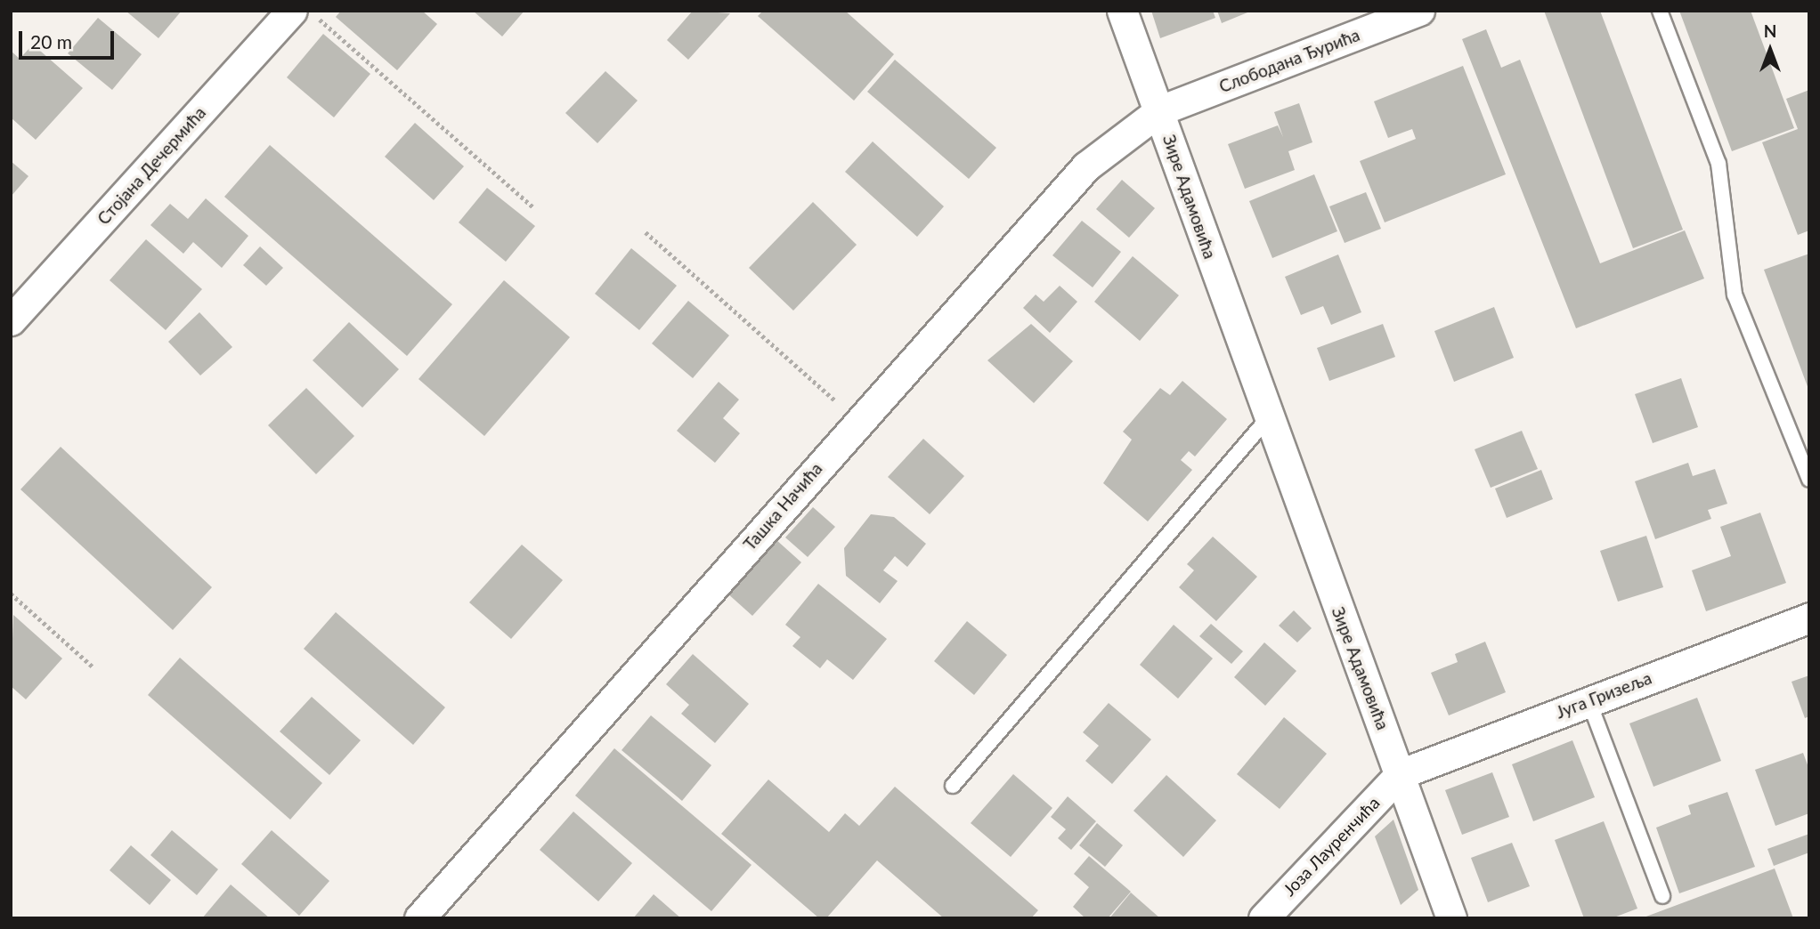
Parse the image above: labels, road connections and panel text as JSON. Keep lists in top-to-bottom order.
{
  "streets": {
    "street": [
      "Слободана Ђурића",
      "Стојана Дечермића",
      "Зире Адамовића",
      "Ташка Начића",
      "Југа Гризеља",
      "Јоза Лауренчића"
    ]
  },
  "crossings": [
    ["Слободана Ђурића", "Зире Адамовића"],
    ["Слободана Ђурића", "Ташка Начића"],
    ["Зире Адамовића", "Ташка Начића"],
    ["Зире Адамовића", "Југа Гризеља"],
    ["Зире Адамовића", "Јоза Лауренчића"],
    ["Југа Гризеља", "Јоза Лауренчића"]
  ],
  "scale_bar": "20 m",
  "north": "top"
}
